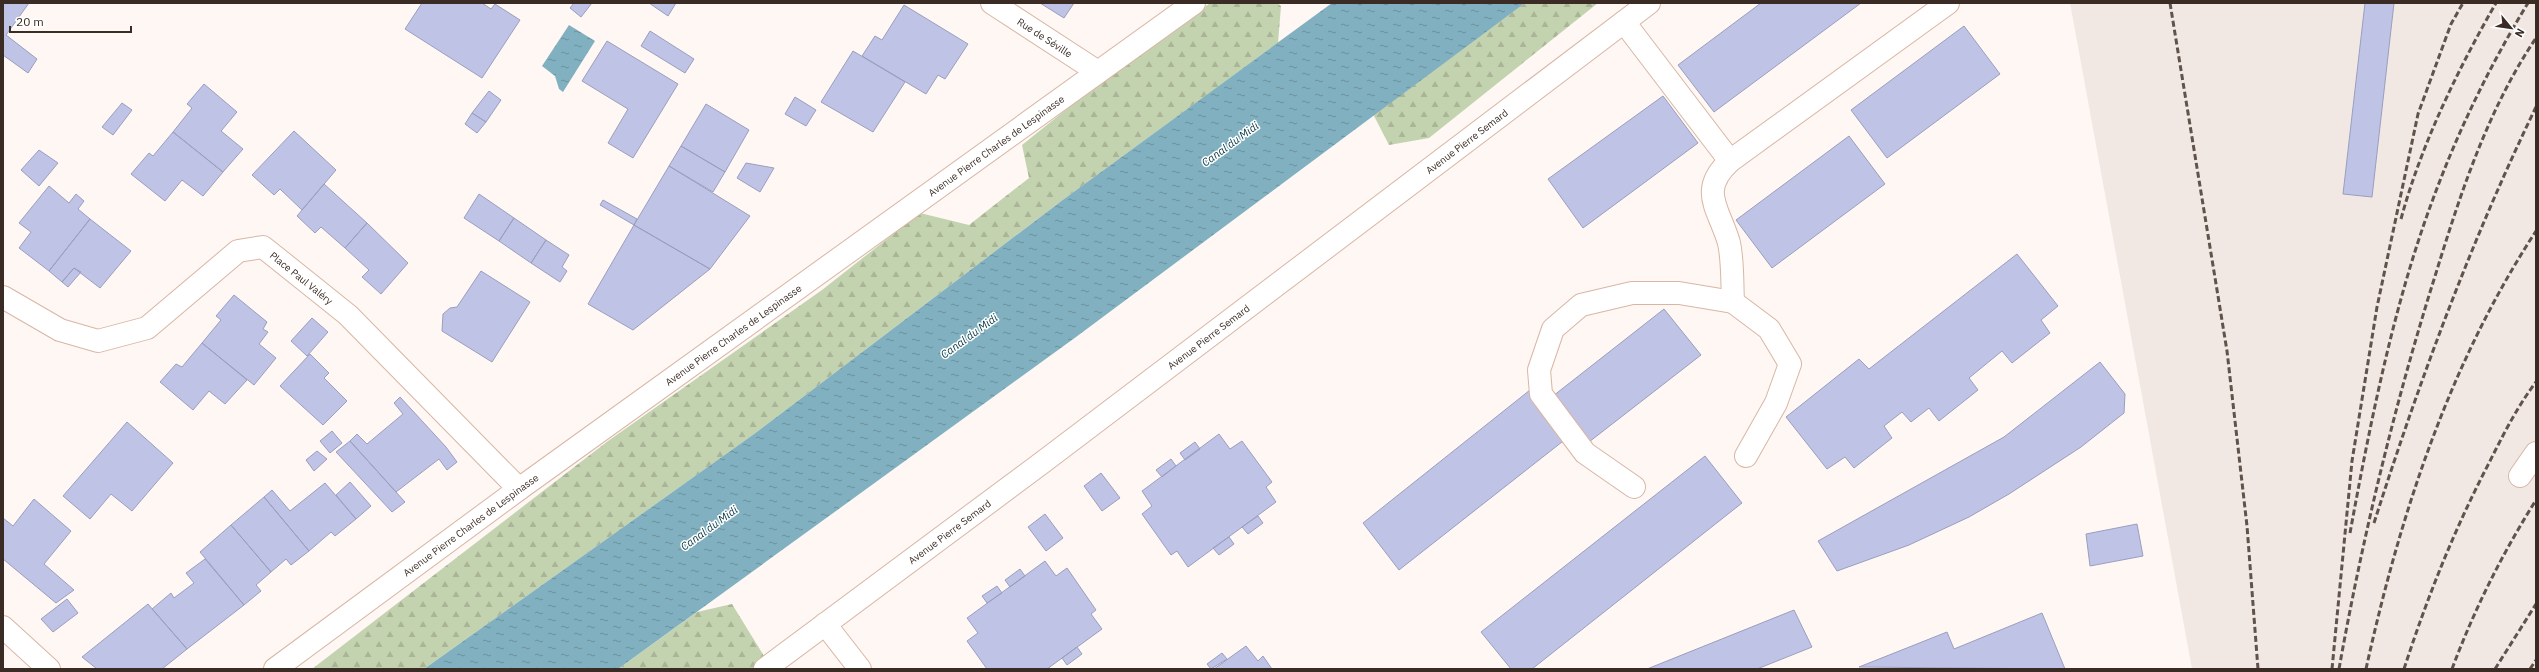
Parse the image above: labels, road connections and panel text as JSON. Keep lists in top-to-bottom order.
{
  "streets": {
    "street": [
      "Rue de Séville",
      "Avenue Pierre Semard",
      "Avenue Pierre Charles de Lespinasse",
      "Place Paul Valéry"
    ]
  },
  "crossings": [
    ["Rue de Séville", "Avenue Pierre Charles de Lespinasse"],
    ["Avenue Pierre Charles de Lespinasse", "Place Paul Valéry"]
  ],
  "water": ["Canal du Midi"],
  "scale_bar": "20 m",
  "north": "bottom right"
}
